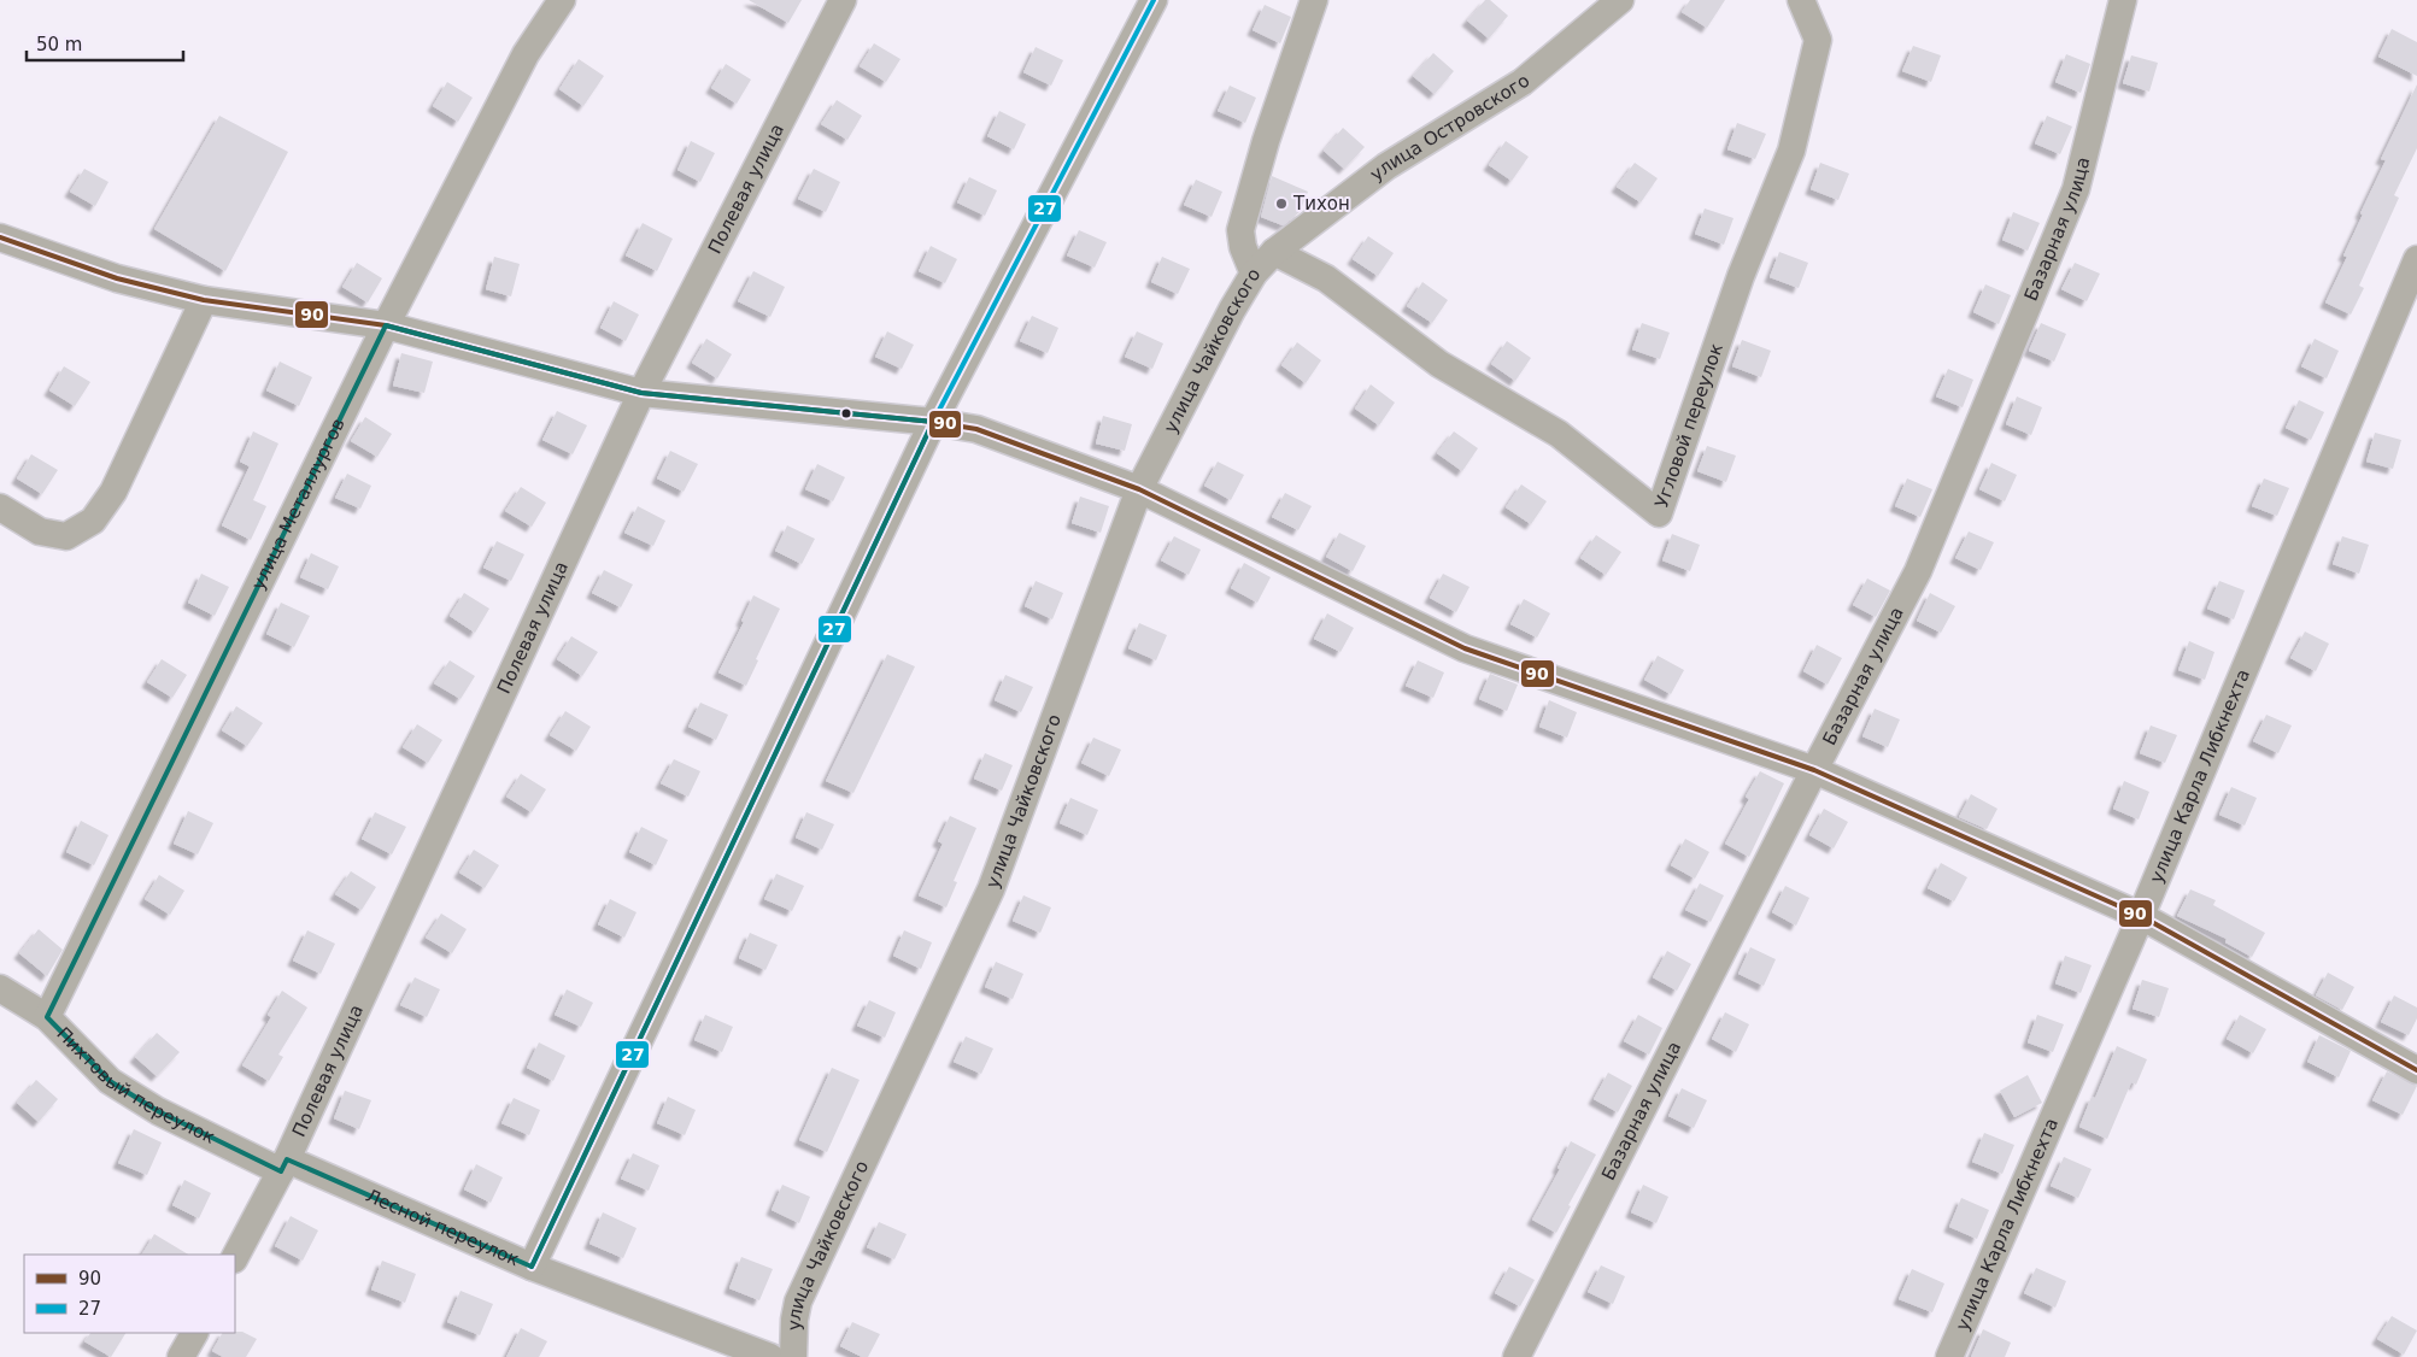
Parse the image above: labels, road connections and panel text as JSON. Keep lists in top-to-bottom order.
{
  "streets": {
    "street": [
      "улица Островского",
      "Полевая улица",
      "Базарная улица",
      "улица Чайковского",
      "Угловой переулок",
      "улица Металлургов",
      "улица Карла Либкнехта",
      "Пихтовый переулок",
      "Лесной переулок"
    ]
  },
  "crossings": [
    ["улица Островского", "улица Чайковского"],
    ["улица Островского", "Угловой переулок"],
    ["Полевая улица", "Пихтовый переулок"],
    ["Полевая улица", "Лесной переулок"],
    ["улица Чайковского", "Угловой переулок"],
    ["улица Металлургов", "Пихтовый переулок"],
    ["Пихтовый переулок", "Лесной переулок"]
  ],
  "places": ["Тихон"],
  "lines": ["transit line 27", "transit line 90"],
  "legend": ["90", "27"],
  "scale_bar": "50 m"
}
